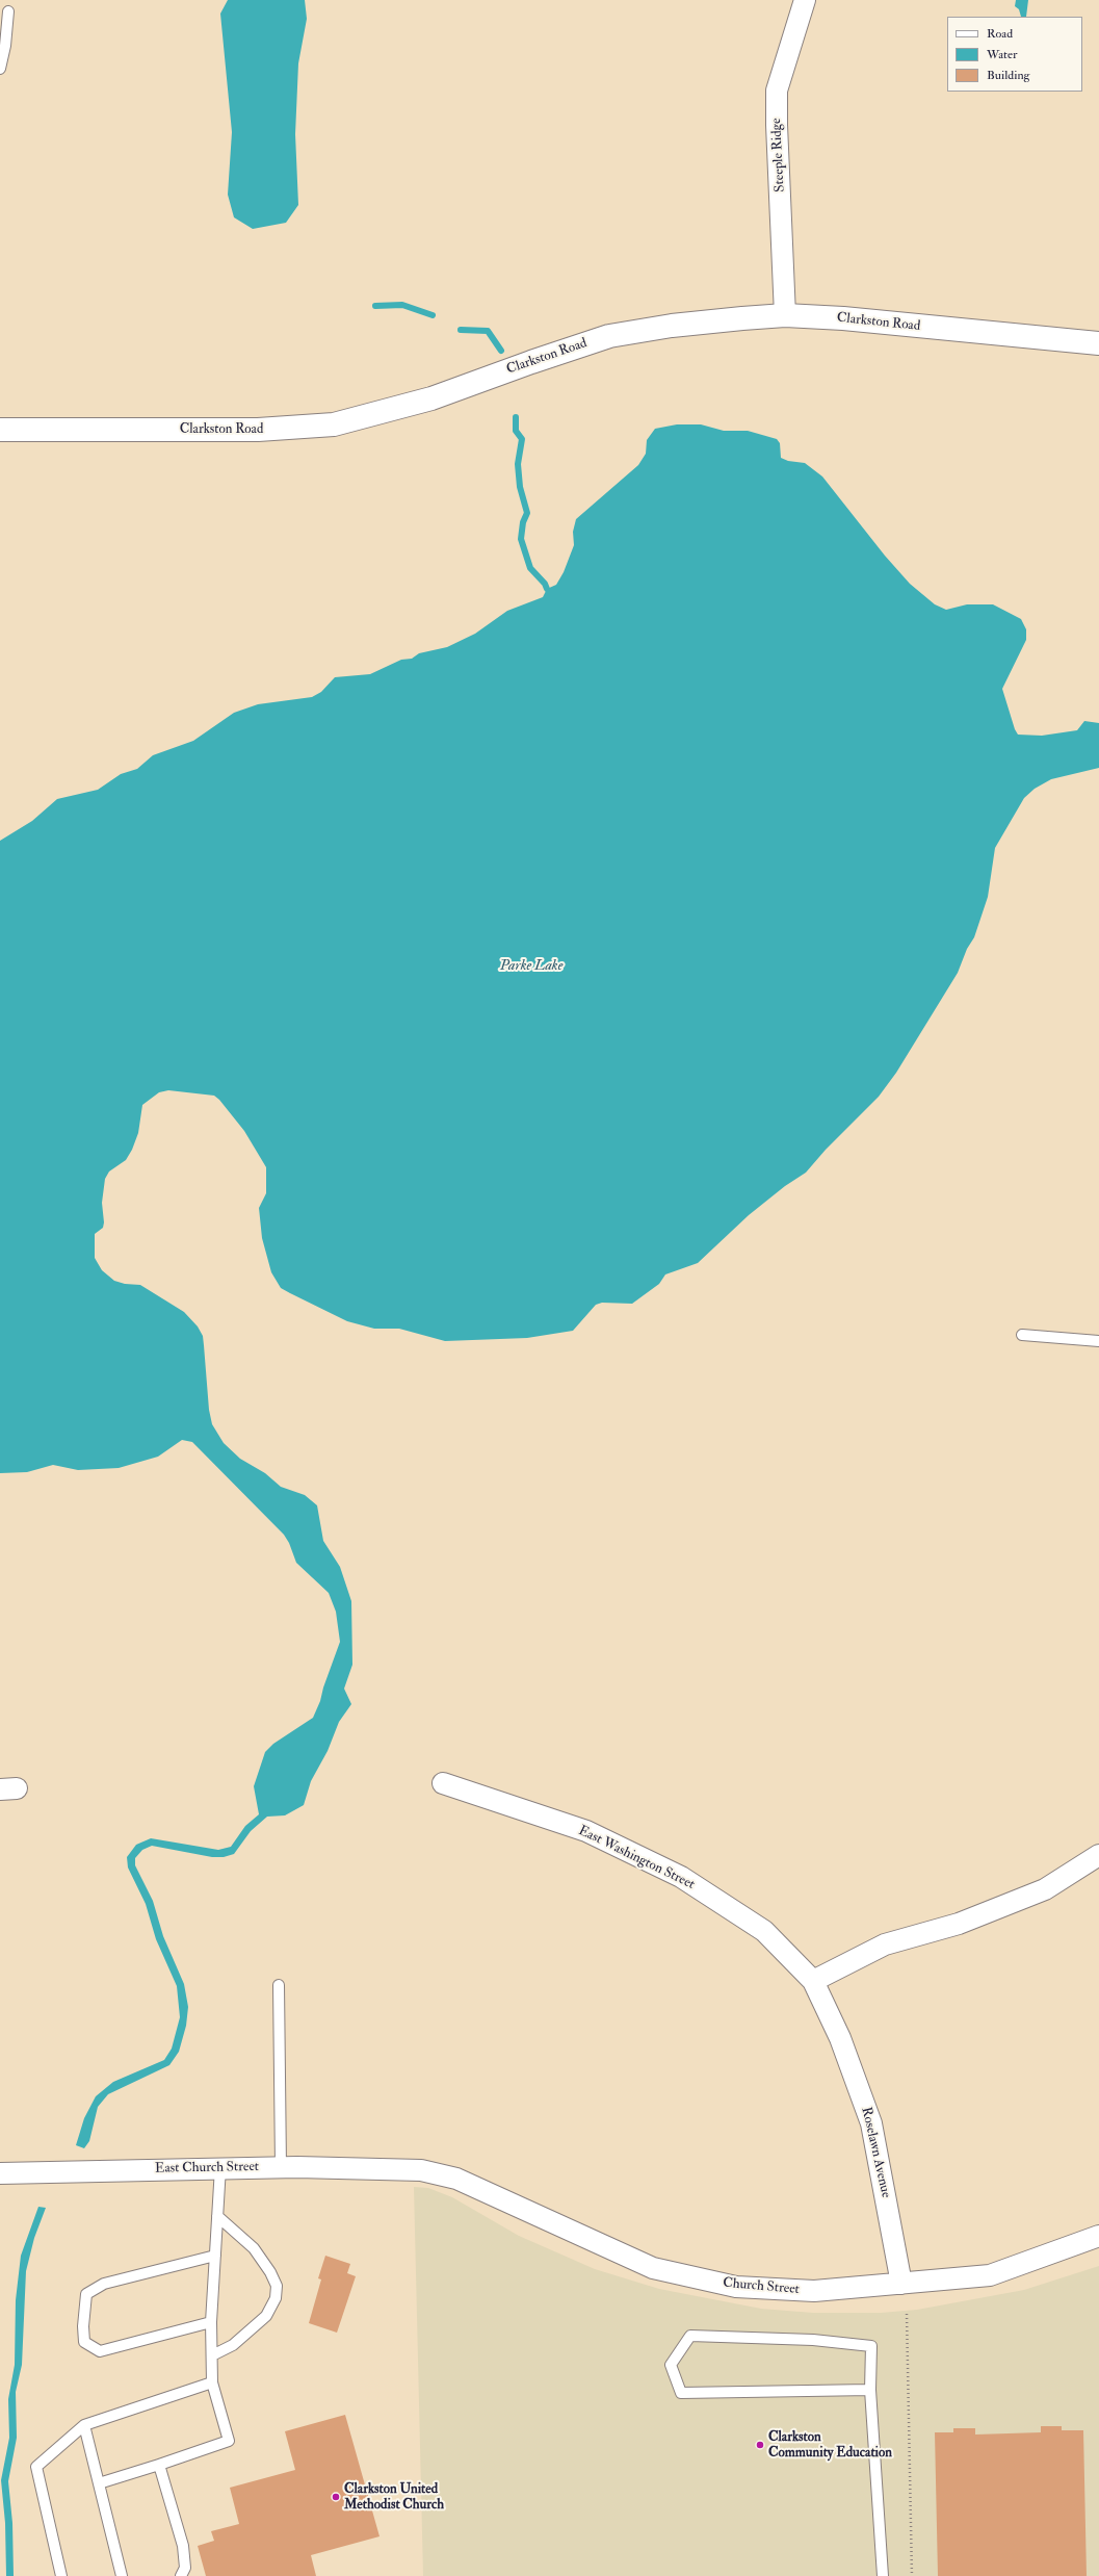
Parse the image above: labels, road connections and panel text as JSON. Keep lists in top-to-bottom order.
{
  "streets": {
    "street": [
      "Steeple Ridge",
      "Clarkston Road",
      "East Washington Street",
      "Roselawn Avenue",
      "East Church Street",
      "Church Street"
    ]
  },
  "crossings": [
    ["Steeple Ridge", "Clarkston Road"],
    ["East Washington Street", "Roselawn Avenue"],
    ["Roselawn Avenue", "Church Street"],
    ["East Church Street", "Church Street"]
  ],
  "water": ["Parke Lake"],
  "places": ["Clarkston Community Education", "Clarkston United Methodist Church"],
  "legend": ["Road", "Water", "Building"]
}
